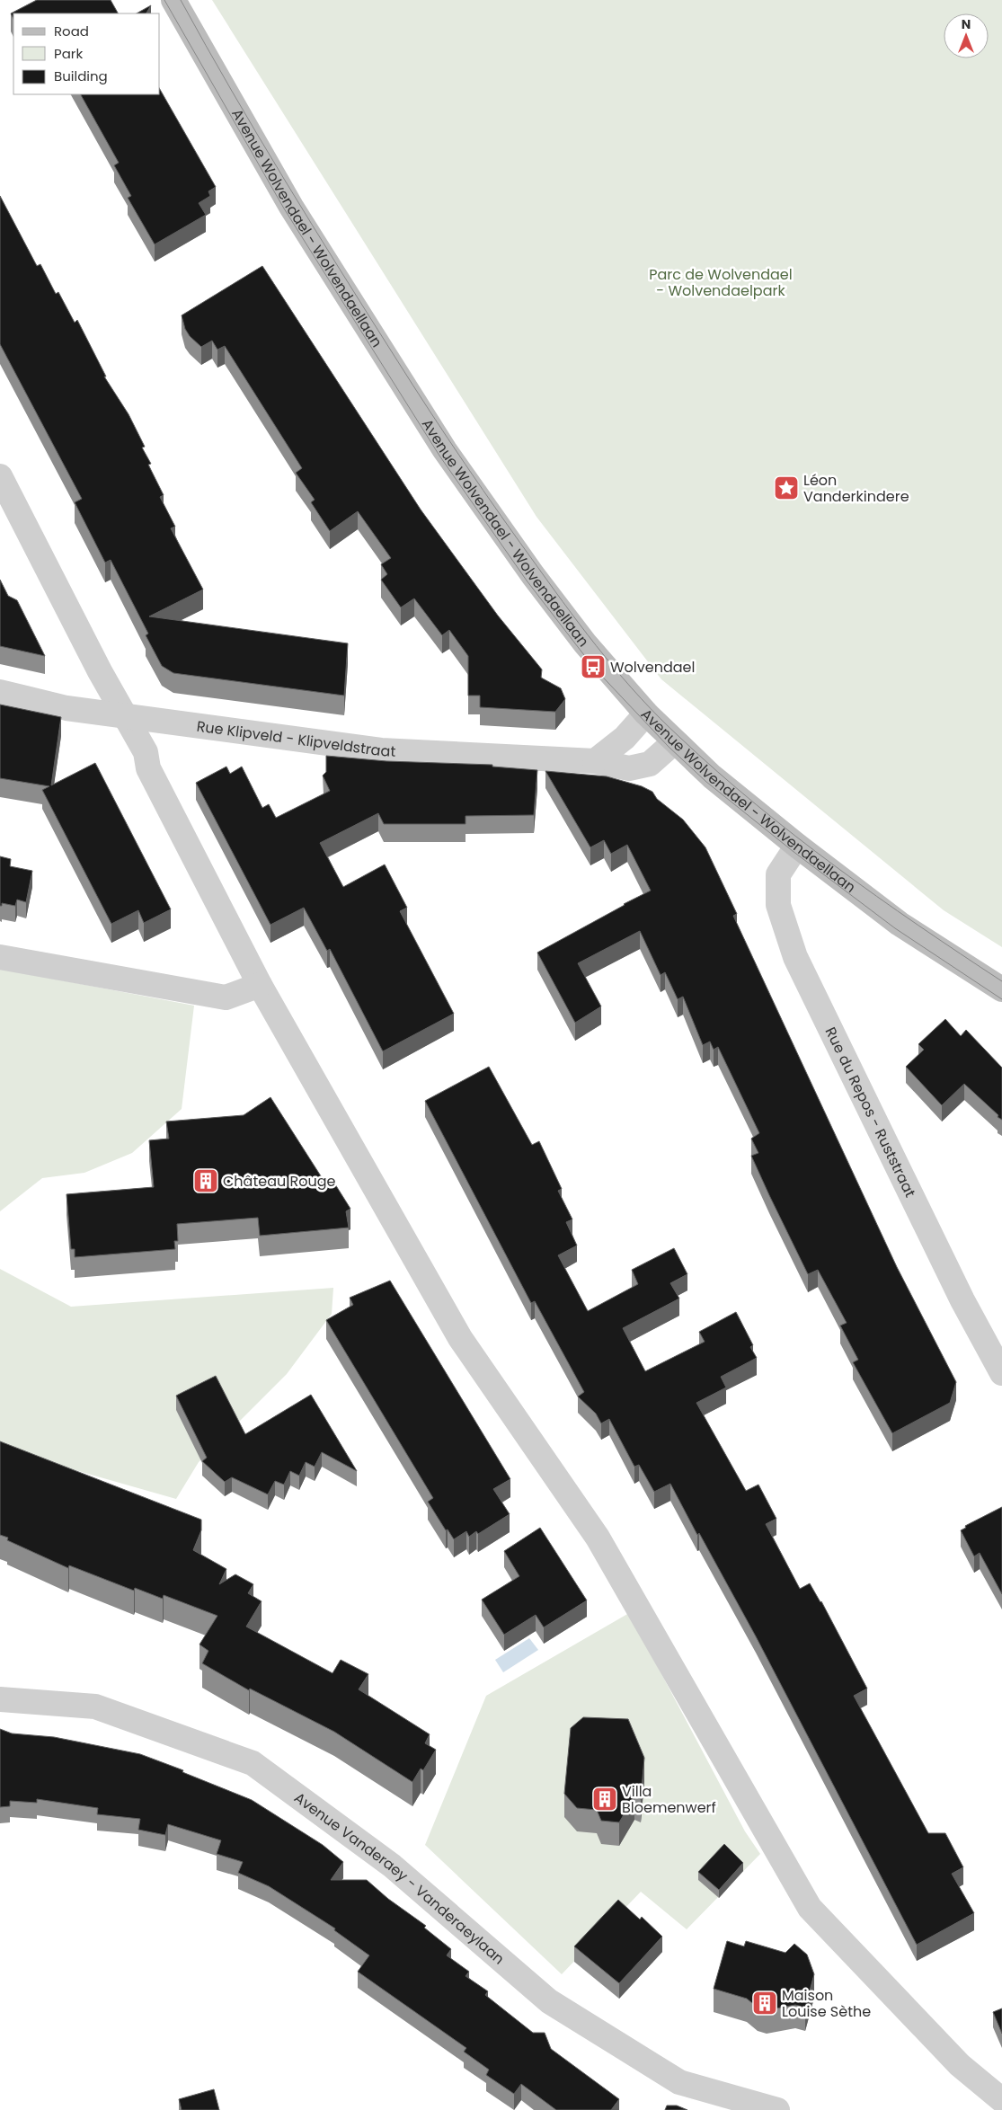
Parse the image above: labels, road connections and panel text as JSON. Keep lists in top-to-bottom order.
{
  "streets": {
    "street": [
      "Avenue Wolvendael - Wolvendaellaan",
      "Rue Klipveld - Klipveldstraat",
      "Rue du Repos - Ruststraat",
      "Avenue Vanderaey - Vanderaeylaan"
    ]
  },
  "crossings": [
    ["Avenue Wolvendael - Wolvendaellaan", "Rue Klipveld - Klipveldstraat"],
    ["Avenue Wolvendael - Wolvendaellaan", "Rue du Repos - Ruststraat"]
  ],
  "parks": ["Parc de Wolvendael - Wolvendaelpark"],
  "places": {
    "place": ["Léon Vanderkindere"],
    "bus stop": ["Wolvendael"],
    "building": ["Château Rouge", "Villa Bloemenwerf", "Maison Louise Sèthe"]
  },
  "legend": ["Road", "Park", "Building"],
  "north": "top"
}
